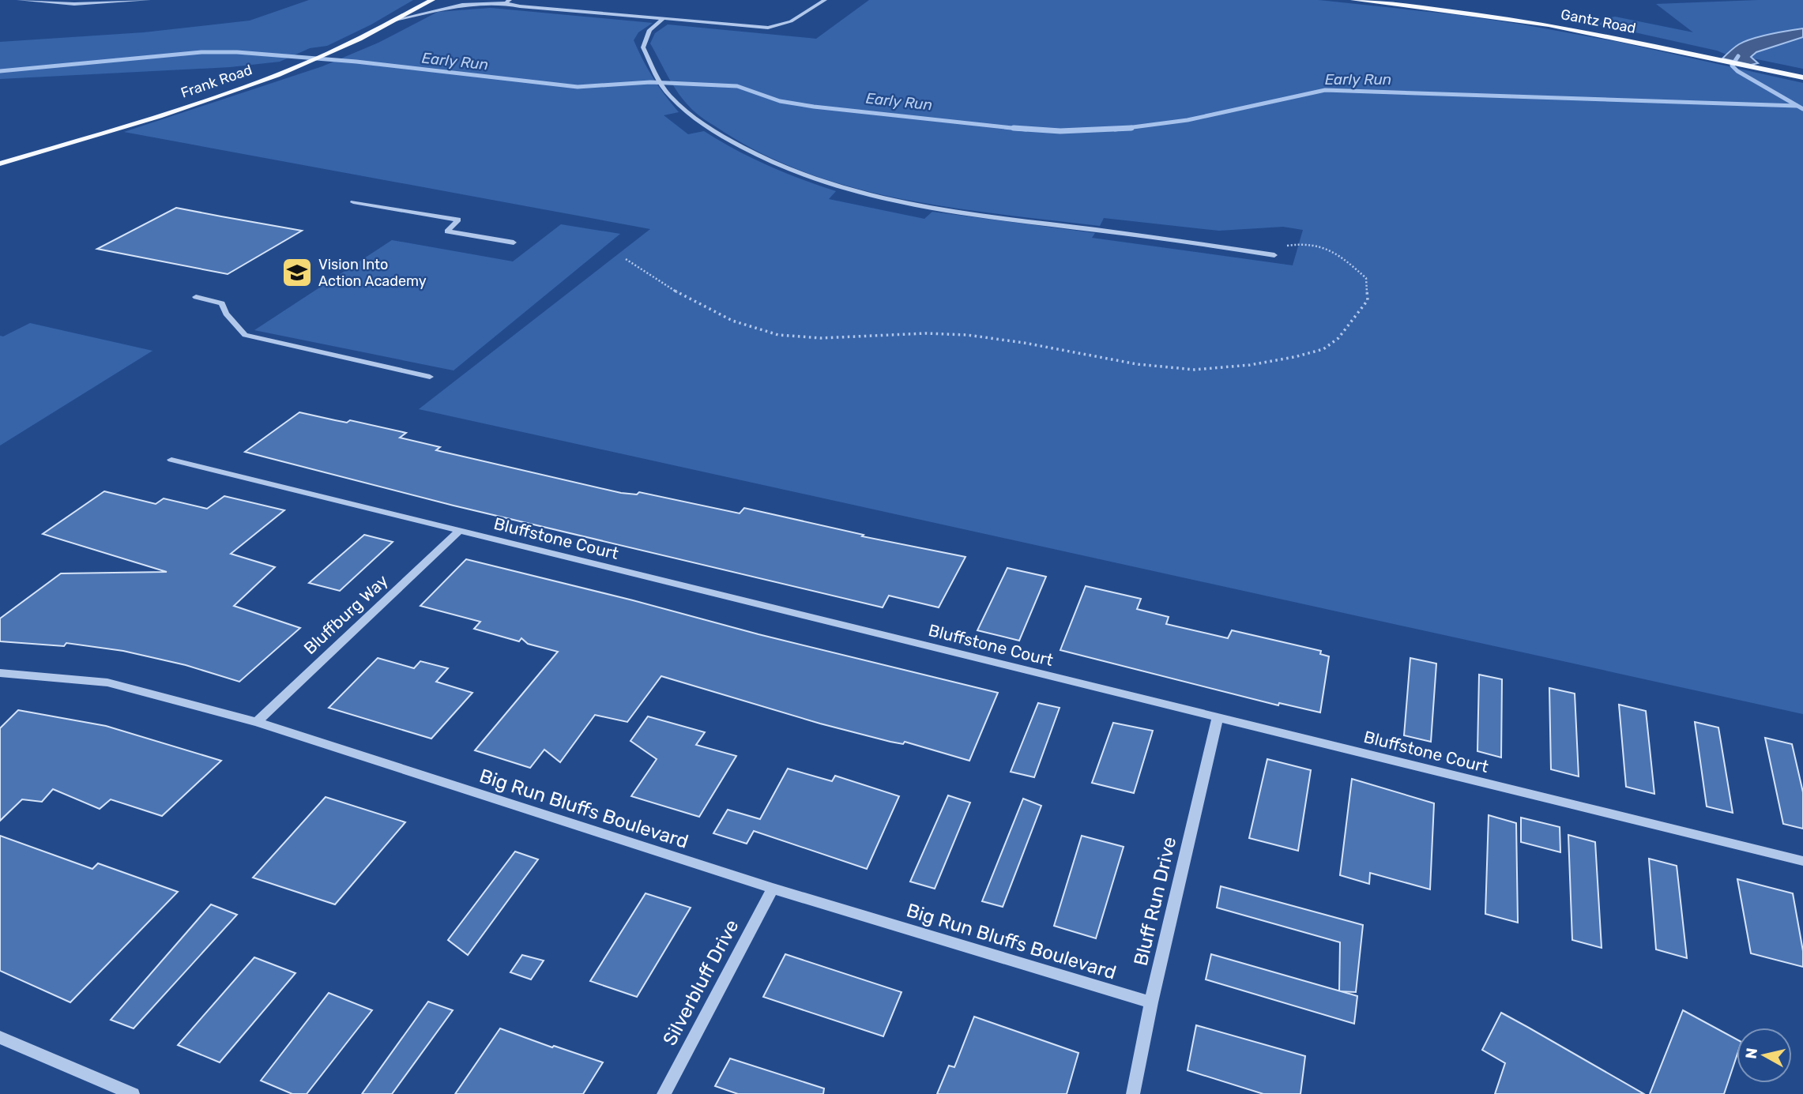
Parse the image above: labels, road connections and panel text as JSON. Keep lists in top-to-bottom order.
{
  "streets": {
    "main road": ["Gantz Road", "Frank Road"],
    "street": [
      "Bluffstone Court",
      "Bluffburg Way",
      "Big Run Bluffs Boulevard",
      "Bluff Run Drive",
      "Silverbluff Drive"
    ]
  },
  "crossings": [
    ["Bluffstone Court", "Bluffburg Way"],
    ["Bluffstone Court", "Bluff Run Drive"],
    ["Bluffburg Way", "Big Run Bluffs Boulevard"],
    ["Big Run Bluffs Boulevard", "Bluff Run Drive"],
    ["Big Run Bluffs Boulevard", "Silverbluff Drive"]
  ],
  "water": ["Early Run"],
  "places": {
    "school or university": ["Vision Into Action Academy"]
  },
  "north": "left"
}
